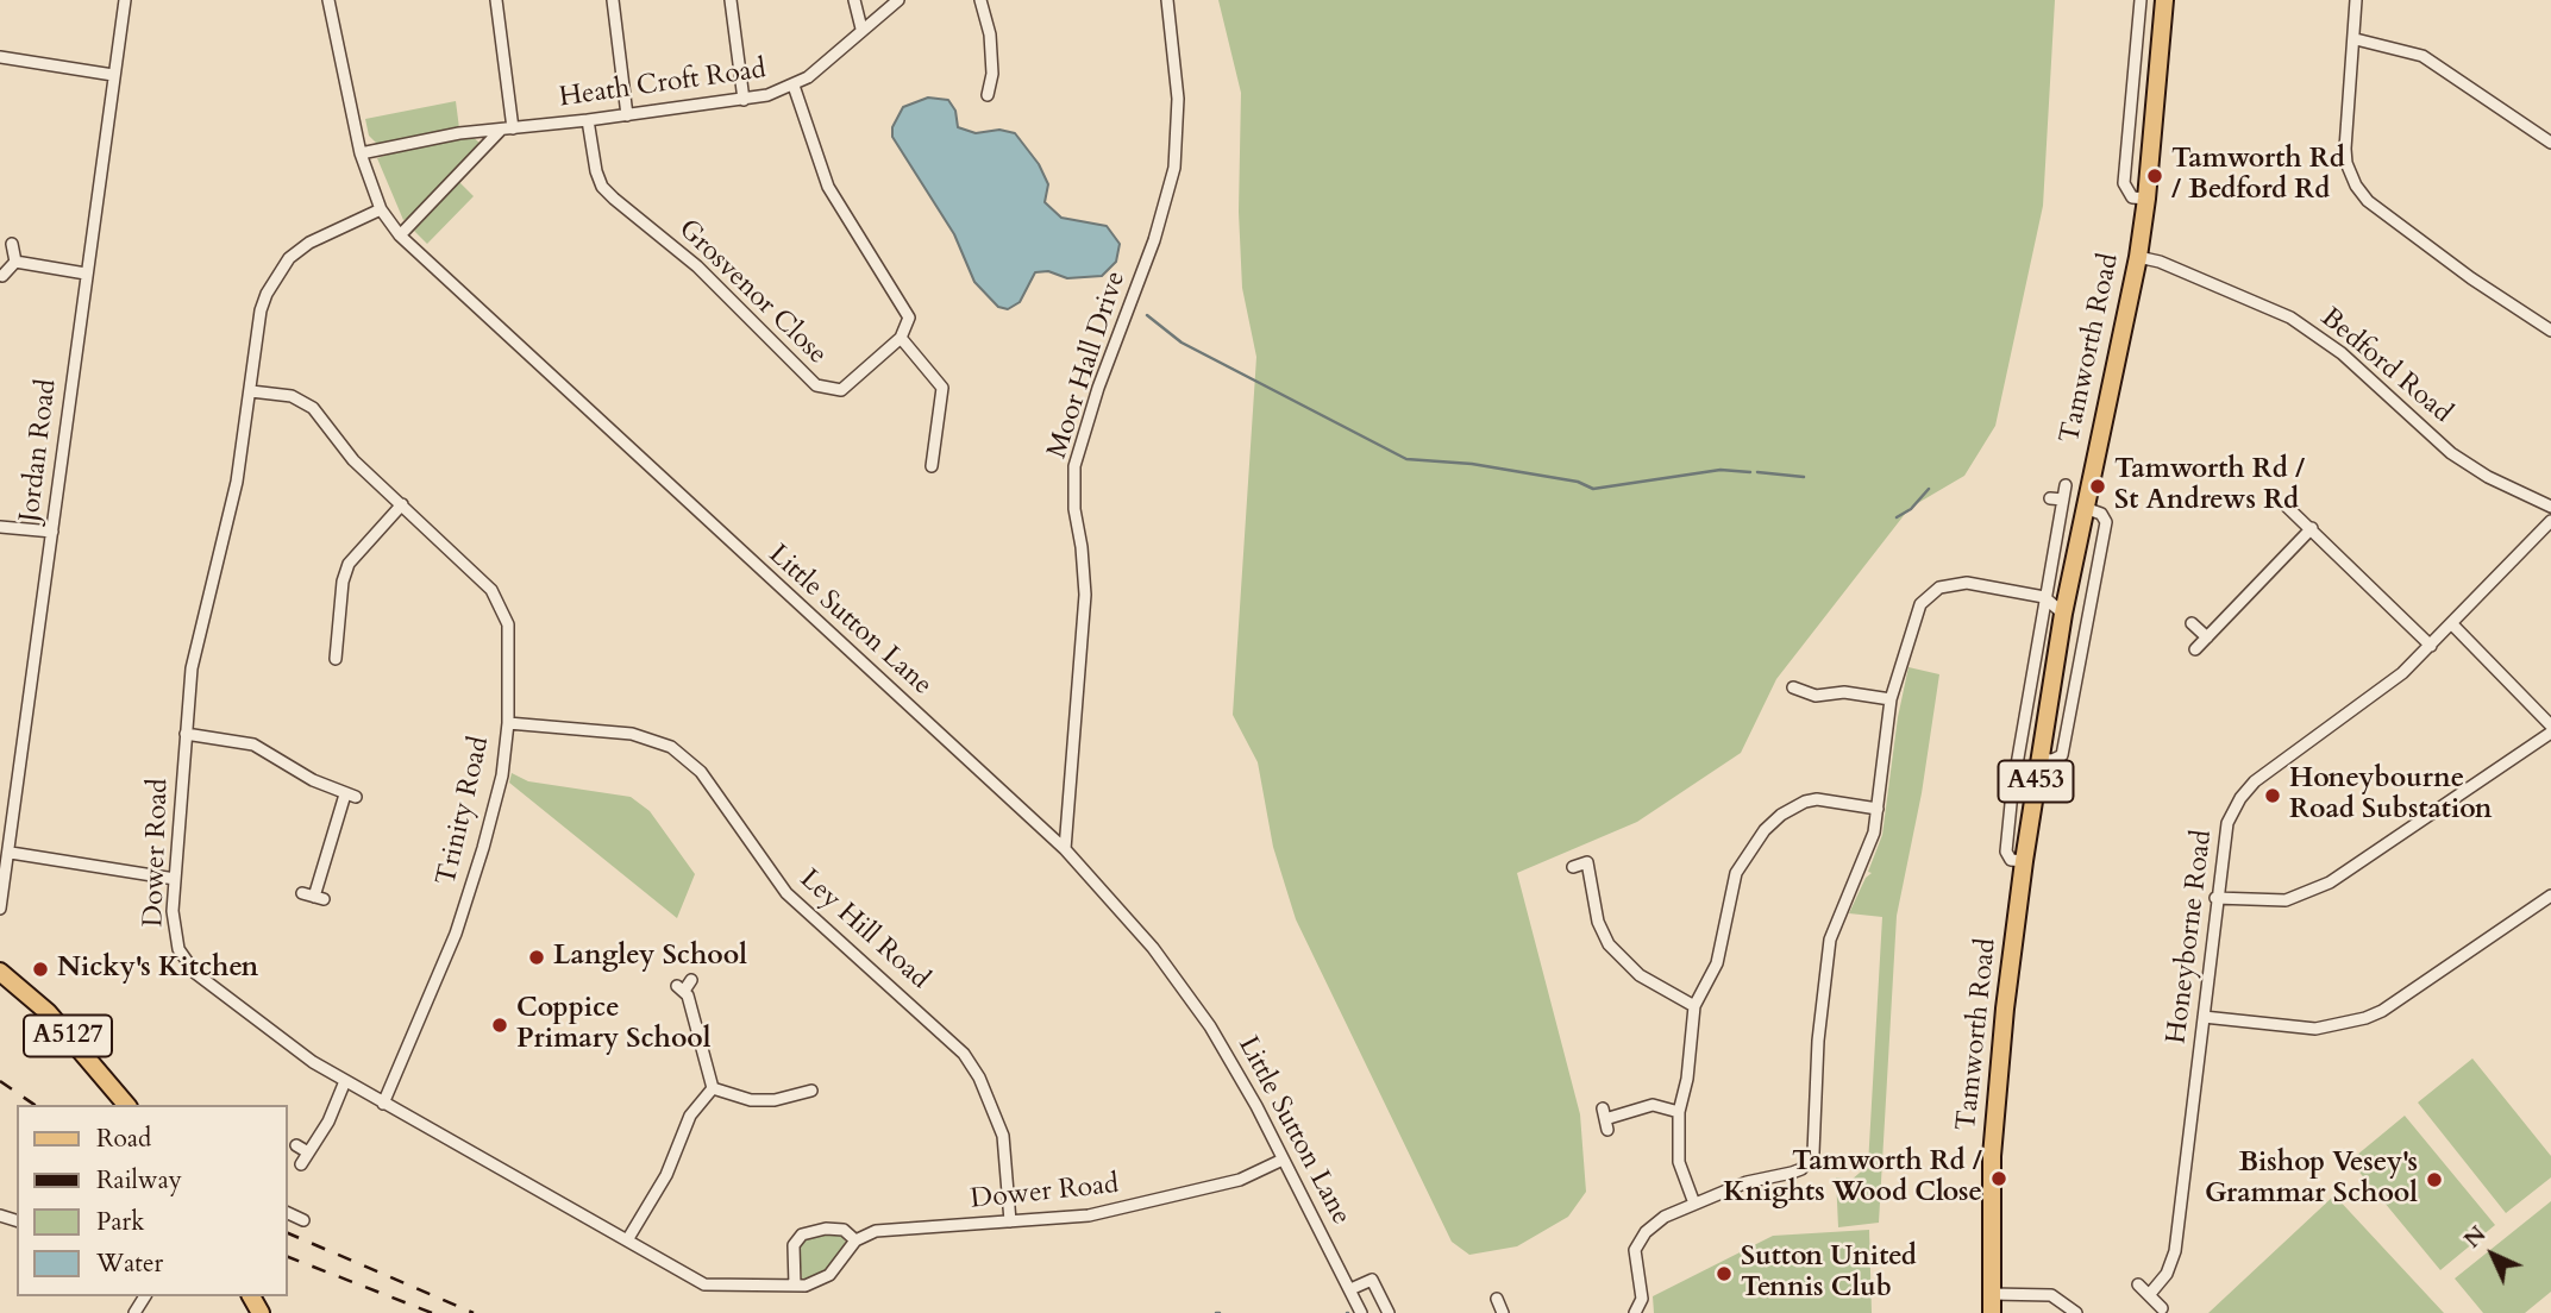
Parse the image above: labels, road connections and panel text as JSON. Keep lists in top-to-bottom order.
{
  "streets": {
    "main road": ["Tamworth Road", "A453", "A5127"],
    "street": [
      "Heath Croft Road",
      "Grosvenor Close",
      "Moor Hall Drive",
      "Bedford Road",
      "Jordan Road",
      "Little Sutton Lane",
      "Trinity Road",
      "Dower Road",
      "Ley Hill Road",
      "Honeyborne Road"
    ]
  },
  "crossings": [
    ["Heath Croft Road", "Grosvenor Close"],
    ["Heath Croft Road", "Little Sutton Lane"],
    ["Tamworth Road", "Bedford Road"],
    ["Moor Hall Drive", "Little Sutton Lane"],
    ["Little Sutton Lane", "Dower Road"],
    ["Trinity Road", "Dower Road"],
    ["Trinity Road", "Ley Hill Road"],
    ["Dower Road", "Ley Hill Road"]
  ],
  "places": [
    "Tamworth Rd / Bedford Rd",
    "Tamworth Rd / St Andrews Rd",
    "Honeybourne Road Substation",
    "Langley School",
    "Nicky's Kitchen",
    "Coppice Primary School",
    "Tamworth Rd / Knights Wood Close",
    "Bishop Vesey's Grammar School",
    "Sutton United Tennis Club"
  ],
  "legend": [
    "Road",
    "Railway",
    "Park",
    "Water"
  ],
  "north": "top left"
}
